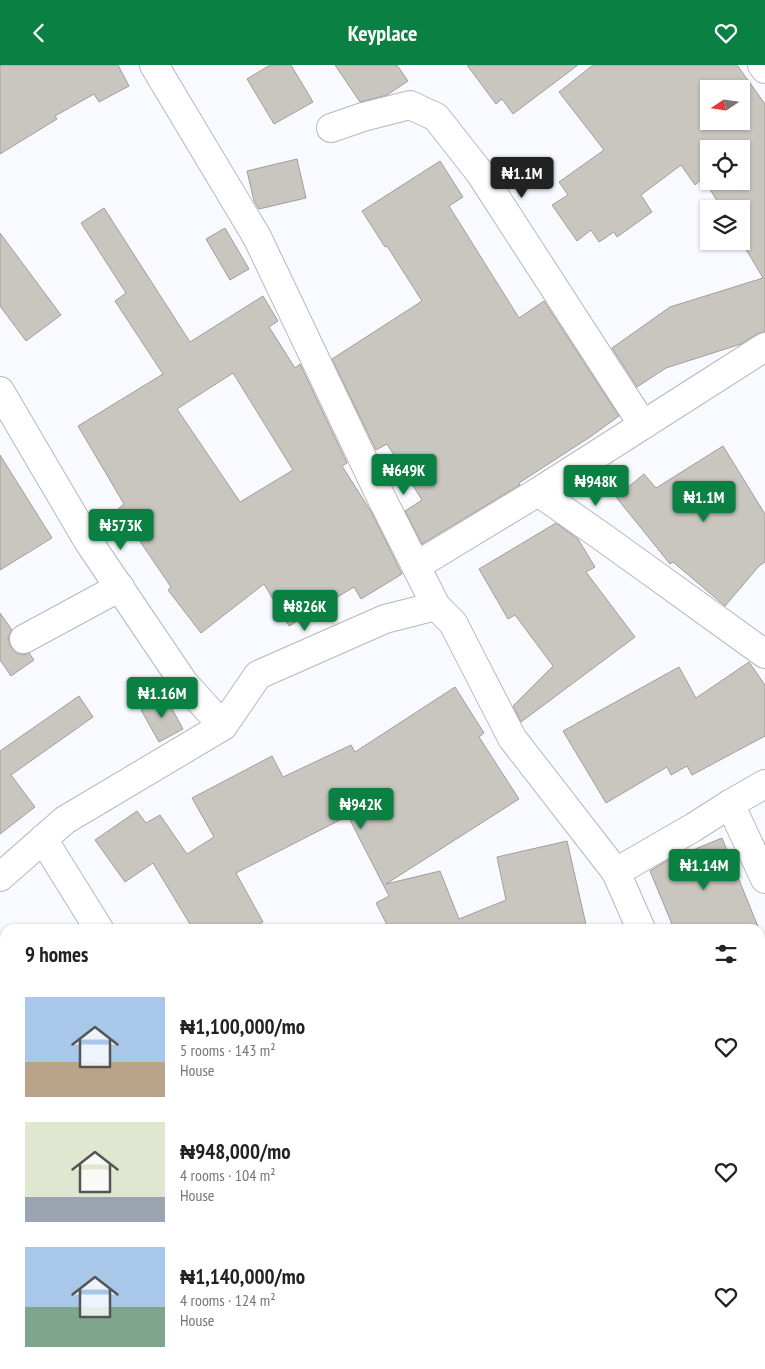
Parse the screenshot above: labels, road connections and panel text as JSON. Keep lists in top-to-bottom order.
{
  "north": "left",
  "page": {
    "header": "Keyplace",
    "price": [
      "₦1.1M",
      "₦649K",
      "₦948K",
      "₦1.1M",
      "₦573K",
      "₦826K",
      "₦1.16M",
      "₦942K",
      "₦1.14M"
    ],
    "heading": "9 homes",
    "list": [
      {
        "name": "₦1,100,000/mo",
        "note": "5 rooms · 143 m² · House"
      },
      {
        "name": "₦948,000/mo",
        "note": "4 rooms · 104 m² · House"
      },
      {
        "name": "₦1,140,000/mo",
        "note": "4 rooms · 124 m² · House"
      }
    ]
  }
}
